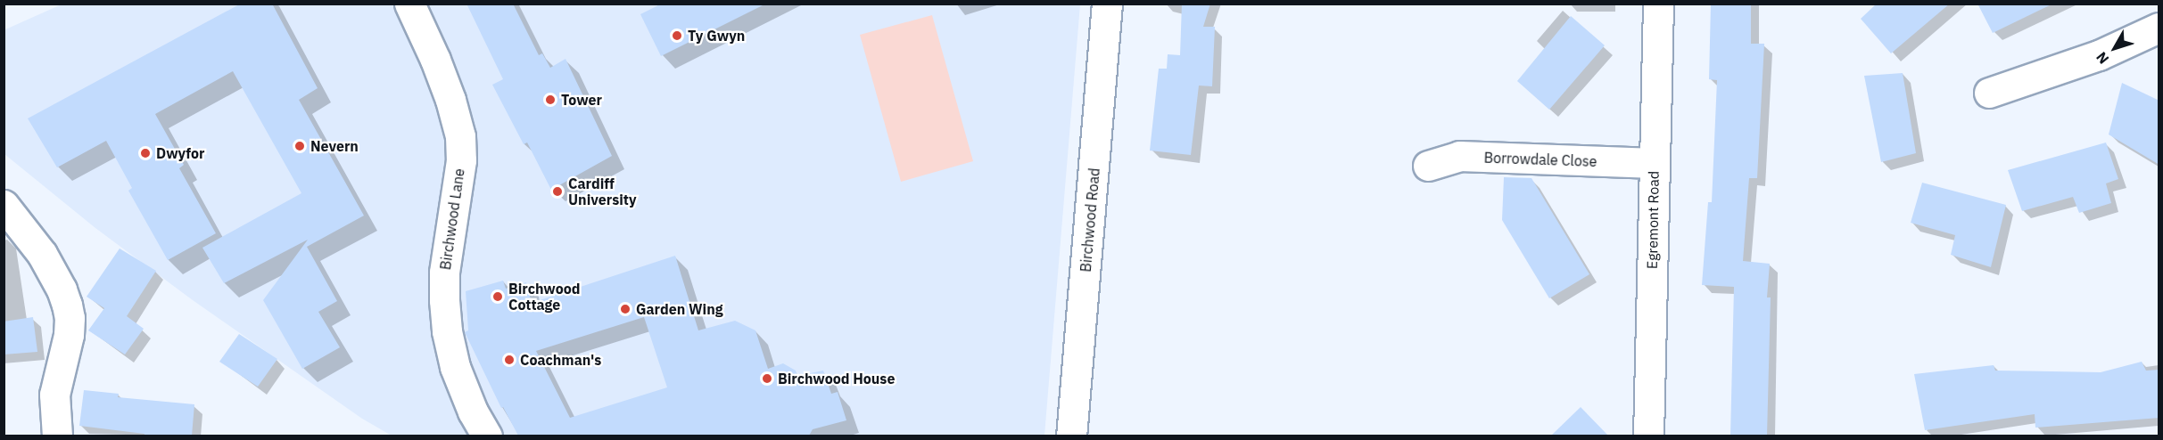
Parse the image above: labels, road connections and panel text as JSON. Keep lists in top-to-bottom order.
{
  "streets": {
    "street": [
      "Borrowdale Close",
      "Birchwood Lane",
      "Birchwood Road",
      "Egremont Road"
    ]
  },
  "crossings": [
    ["Borrowdale Close", "Egremont Road"]
  ],
  "places": [
    "Ty Gwyn",
    "Tower",
    "Nevern",
    "Dwyfor",
    "Cardiff University",
    "Birchwood Cottage",
    "Garden Wing",
    "Coachman's",
    "Birchwood House"
  ],
  "north": "bottom left"
}
